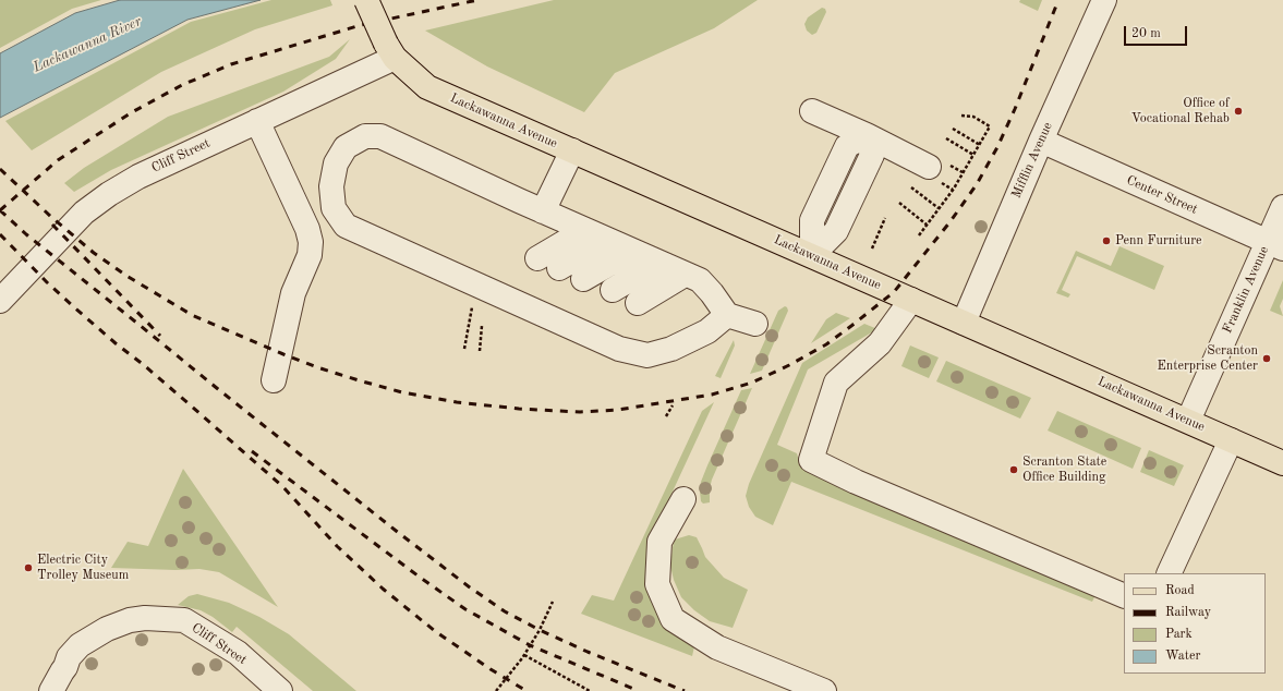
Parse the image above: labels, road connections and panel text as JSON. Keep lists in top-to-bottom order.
{
  "streets": {
    "main road": ["Lackawanna Avenue"],
    "street": [
      "Cliff Street",
      "Mifflin Avenue",
      "Center Street",
      "Franklin Avenue"
    ]
  },
  "crossings": [
    ["Lackawanna Avenue", "Cliff Street"],
    ["Lackawanna Avenue", "Mifflin Avenue"],
    ["Lackawanna Avenue", "Franklin Avenue"],
    ["Mifflin Avenue", "Center Street"],
    ["Center Street", "Franklin Avenue"]
  ],
  "water": ["Lackawanna River"],
  "places": [
    "Office of Vocational Rehab",
    "Penn Furniture",
    "Scranton Enterprise Center",
    "Scranton State Office Building",
    "Electric City Trolley Museum"
  ],
  "legend": [
    "Road",
    "Railway",
    "Park",
    "Water"
  ],
  "scale_bar": "20 m"
}
